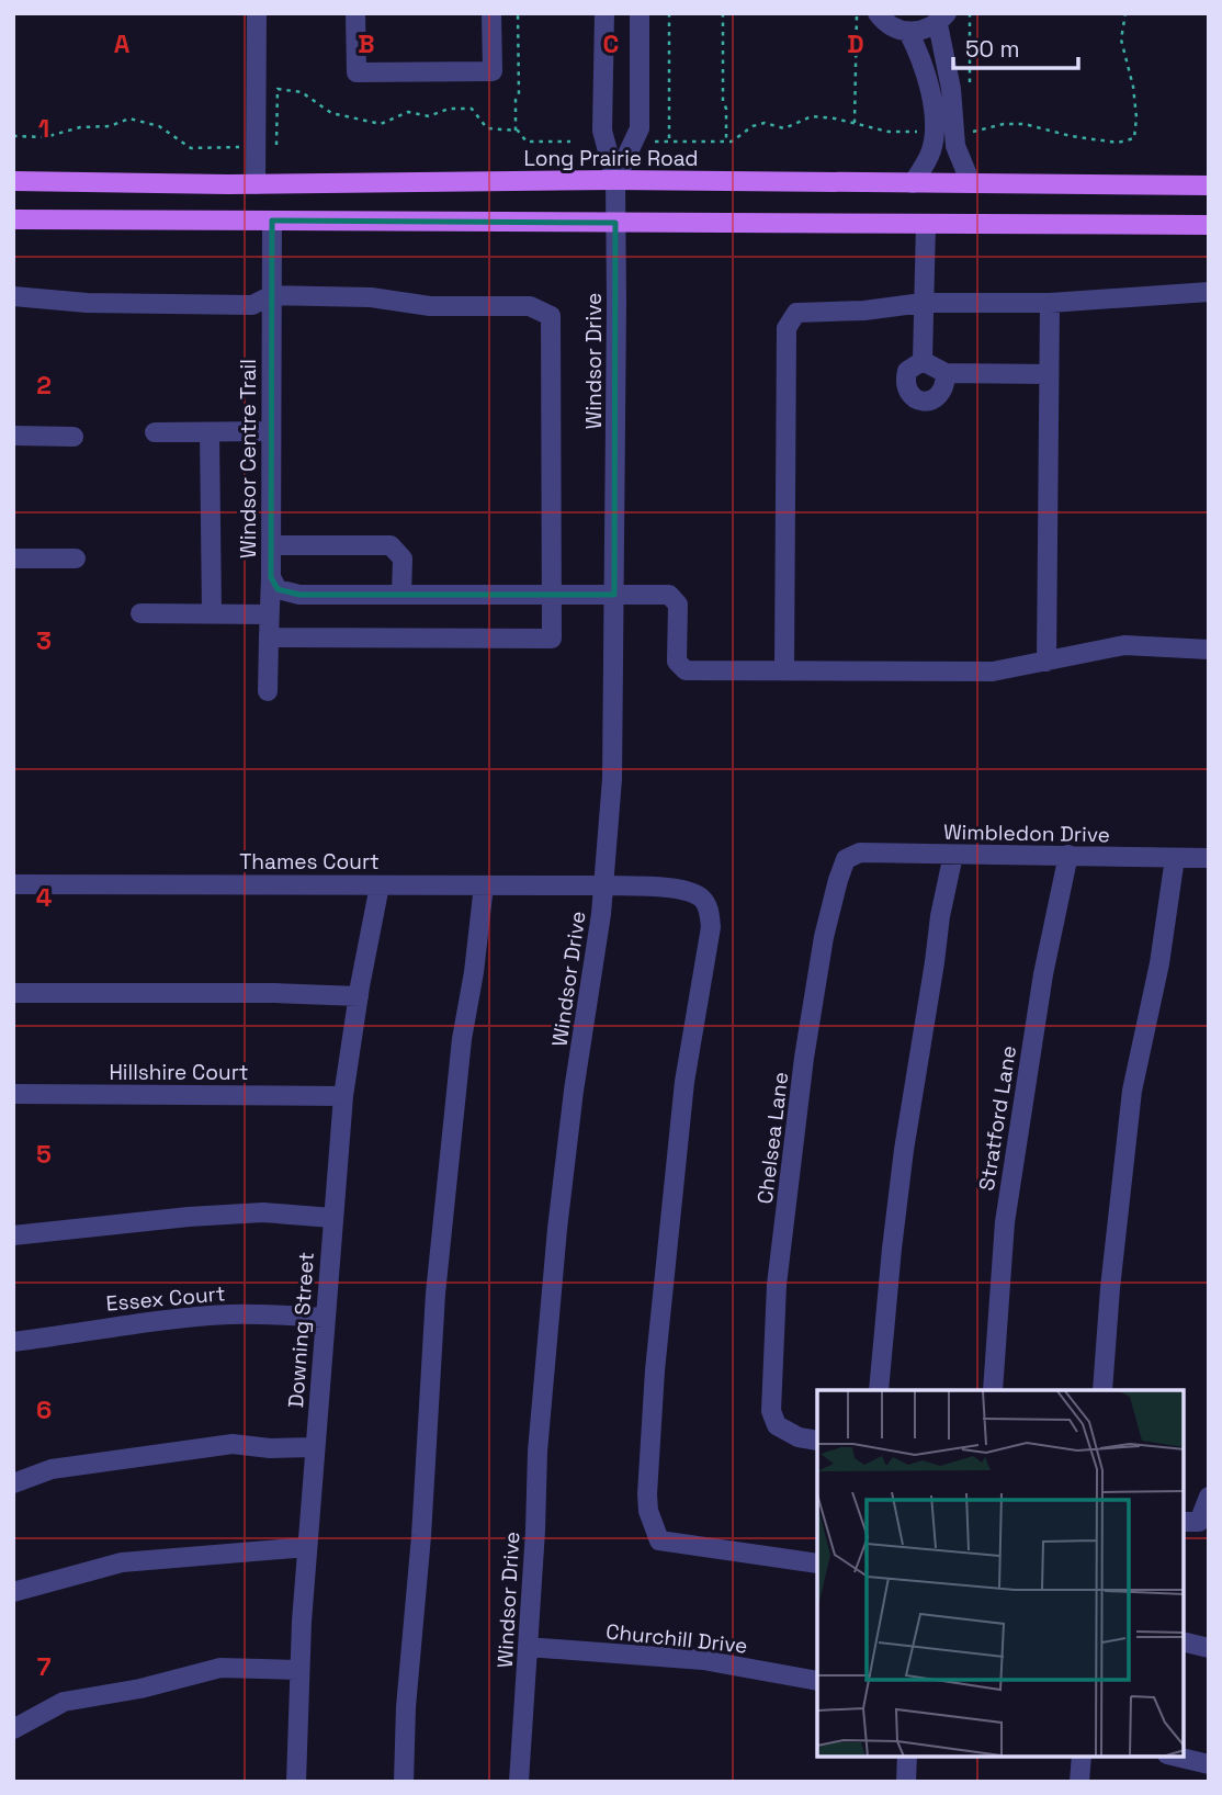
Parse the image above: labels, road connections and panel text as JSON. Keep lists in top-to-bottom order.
{
  "streets": {
    "main road": ["Long Prairie Road"],
    "street": [
      "Windsor Drive",
      "Windsor Centre Trail",
      "Wimbledon Drive",
      "Thames Court",
      "Hillshire Court",
      "Stratford Lane",
      "Chelsea Lane",
      "Essex Court",
      "Downing Street",
      "Churchill Drive"
    ]
  },
  "crossings": [
    ["Long Prairie Road", "Windsor Drive"],
    ["Windsor Drive", "Windsor Centre Trail"],
    ["Windsor Drive", "Thames Court"],
    ["Windsor Drive", "Churchill Drive"],
    ["Wimbledon Drive", "Stratford Lane"],
    ["Wimbledon Drive", "Chelsea Lane"],
    ["Thames Court", "Downing Street"],
    ["Hillshire Court", "Downing Street"],
    ["Essex Court", "Downing Street"]
  ],
  "scale_bar": "50 m",
  "grid": {
    "columns": [
      "A",
      "B",
      "C",
      "D"
    ],
    "rows": [
      "1",
      "2",
      "3",
      "4",
      "5",
      "6",
      "7"
    ]
  }
}
